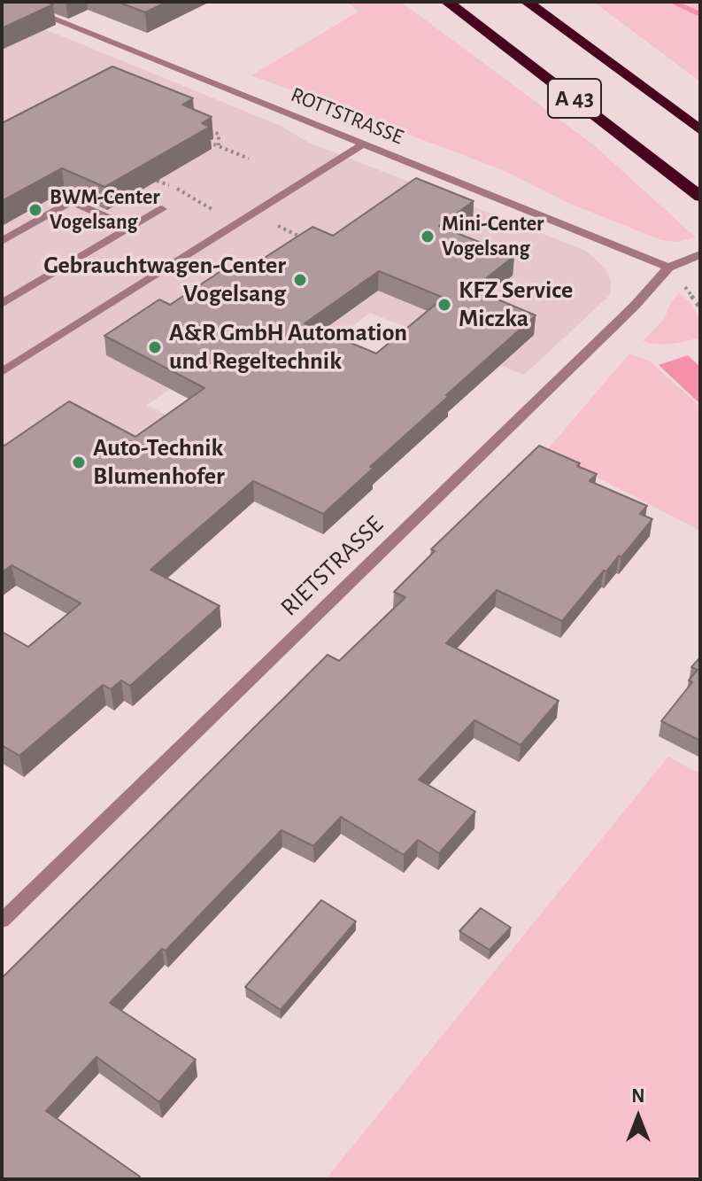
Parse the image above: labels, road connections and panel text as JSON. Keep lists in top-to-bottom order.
{
  "streets": {
    "highway": ["A 43"],
    "street": ["ROTTSTRASSE", "RIETSTRASSE"]
  },
  "crossings": [
    ["ROTTSTRASSE", "RIETSTRASSE"]
  ],
  "places": [
    "BWM-Center Vogelsang",
    "Mini-Center Vogelsang",
    "Gebrauchtwagen-Center Vogelsang",
    "KFZ Service Miczka",
    "A&R GmbH Automation und Regeltechnik",
    "Auto-Technik Blumenhofer"
  ],
  "north": "top"
}
